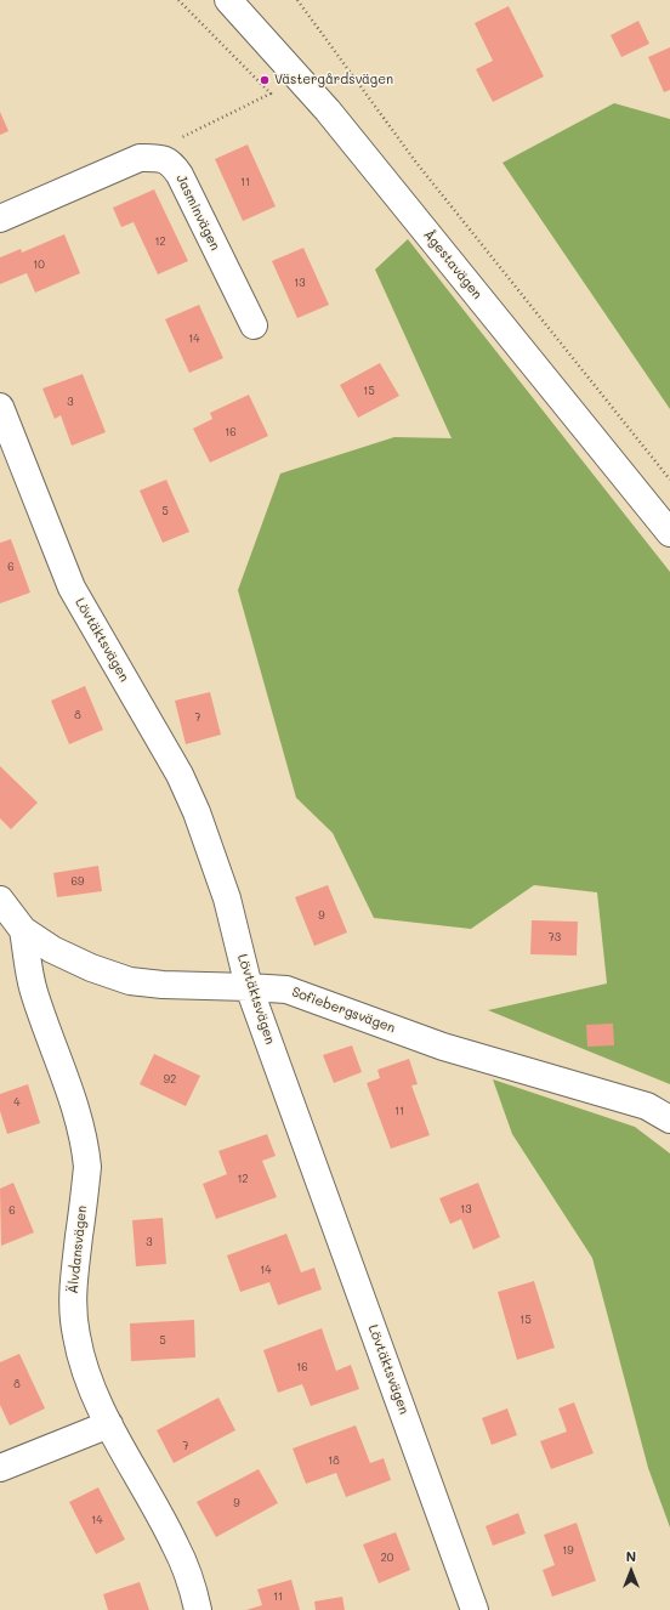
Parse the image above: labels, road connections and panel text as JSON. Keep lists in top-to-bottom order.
{
  "streets": {
    "street": [
      "Jasminvägen",
      "Ågestavägen",
      "Lövtäktsvägen",
      "Sofiebergsvägen",
      "Älvdansvägen"
    ]
  },
  "crossings": [
    ["Lövtäktsvägen", "Sofiebergsvägen"],
    ["Sofiebergsvägen", "Älvdansvägen"]
  ],
  "places": ["Västergårdsvägen"],
  "house_numbers": [
    "11",
    "12",
    "10",
    "13",
    "14",
    "15",
    "3",
    "16",
    "5",
    "6",
    "8",
    "7",
    "69",
    "9",
    "73",
    "92",
    "4",
    "11",
    "12",
    "13",
    "6",
    "3",
    "14",
    "15",
    "5",
    "16",
    "8",
    "7",
    "18",
    "9",
    "14",
    "19",
    "20",
    "11"
  ],
  "north": "top"
}
